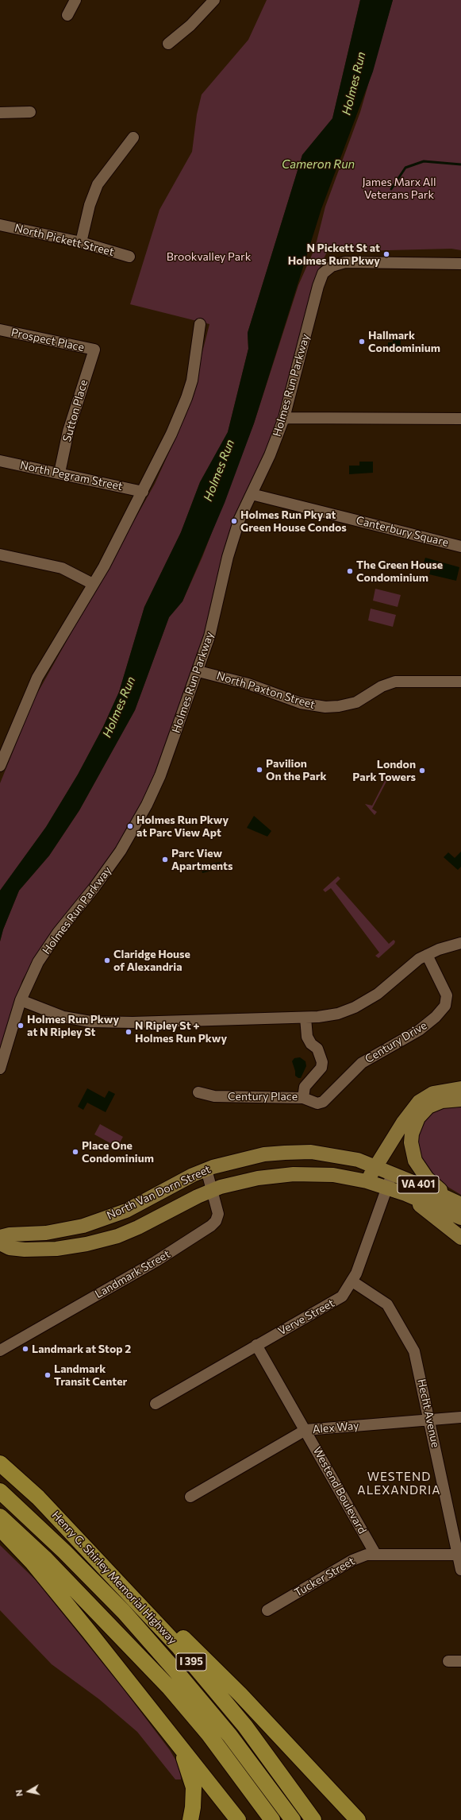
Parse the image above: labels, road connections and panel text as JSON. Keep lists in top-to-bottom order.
{
  "streets": {
    "highway": ["Henry G. Shirley Memorial Highway", "I 395"],
    "main road": ["VA 401", "North Van Dorn Street"],
    "street": [
      "North Pickett Street",
      "Prospect Place",
      "Holmes Run Parkway",
      "Sutton Place",
      "North Pegram Street",
      "Canterbury Square",
      "North Paxton Street",
      "Century Drive",
      "Century Place",
      "Landmark Street",
      "Verve Street",
      "Hecht Avenue",
      "Alex Way",
      "Westend Boulevard",
      "Tucker Street"
    ]
  },
  "crossings": [
    ["Prospect Place", "Sutton Place"],
    ["Holmes Run Parkway", "Canterbury Square"],
    ["Holmes Run Parkway", "North Paxton Street"],
    ["Sutton Place", "North Pegram Street"],
    ["Century Drive", "Century Place"],
    ["North Van Dorn Street", "Landmark Street"],
    ["North Van Dorn Street", "Verve Street"],
    ["Verve Street", "Hecht Avenue"],
    ["Verve Street", "Westend Boulevard"],
    ["Hecht Avenue", "Alex Way"],
    ["Hecht Avenue", "Tucker Street"],
    ["Alex Way", "Westend Boulevard"],
    ["Westend Boulevard", "Tucker Street"]
  ],
  "districts": ["WESTEND ALEXANDRIA"],
  "water": ["Holmes Run", "Cameron Run"],
  "parks": ["James Marx All Veterans Park", "Brookvalley Park"],
  "places": [
    "N Pickett St at Holmes Run Pkwy",
    "Hallmark Condominium",
    "Holmes Run Pky at Green House Condos",
    "The Green House Condominium",
    "Pavilion On the Park",
    "London Park Towers",
    "Holmes Run Pkwy at Parc View Apt",
    "Parc View Apartments",
    "Claridge House of Alexandria",
    "Holmes Run Pkwy at N Ripley St",
    "N Ripley St + Holmes Run Pkwy",
    "Place One Condominium",
    "Landmark at Stop 2",
    "Landmark Transit Center"
  ],
  "north": "left"
}
